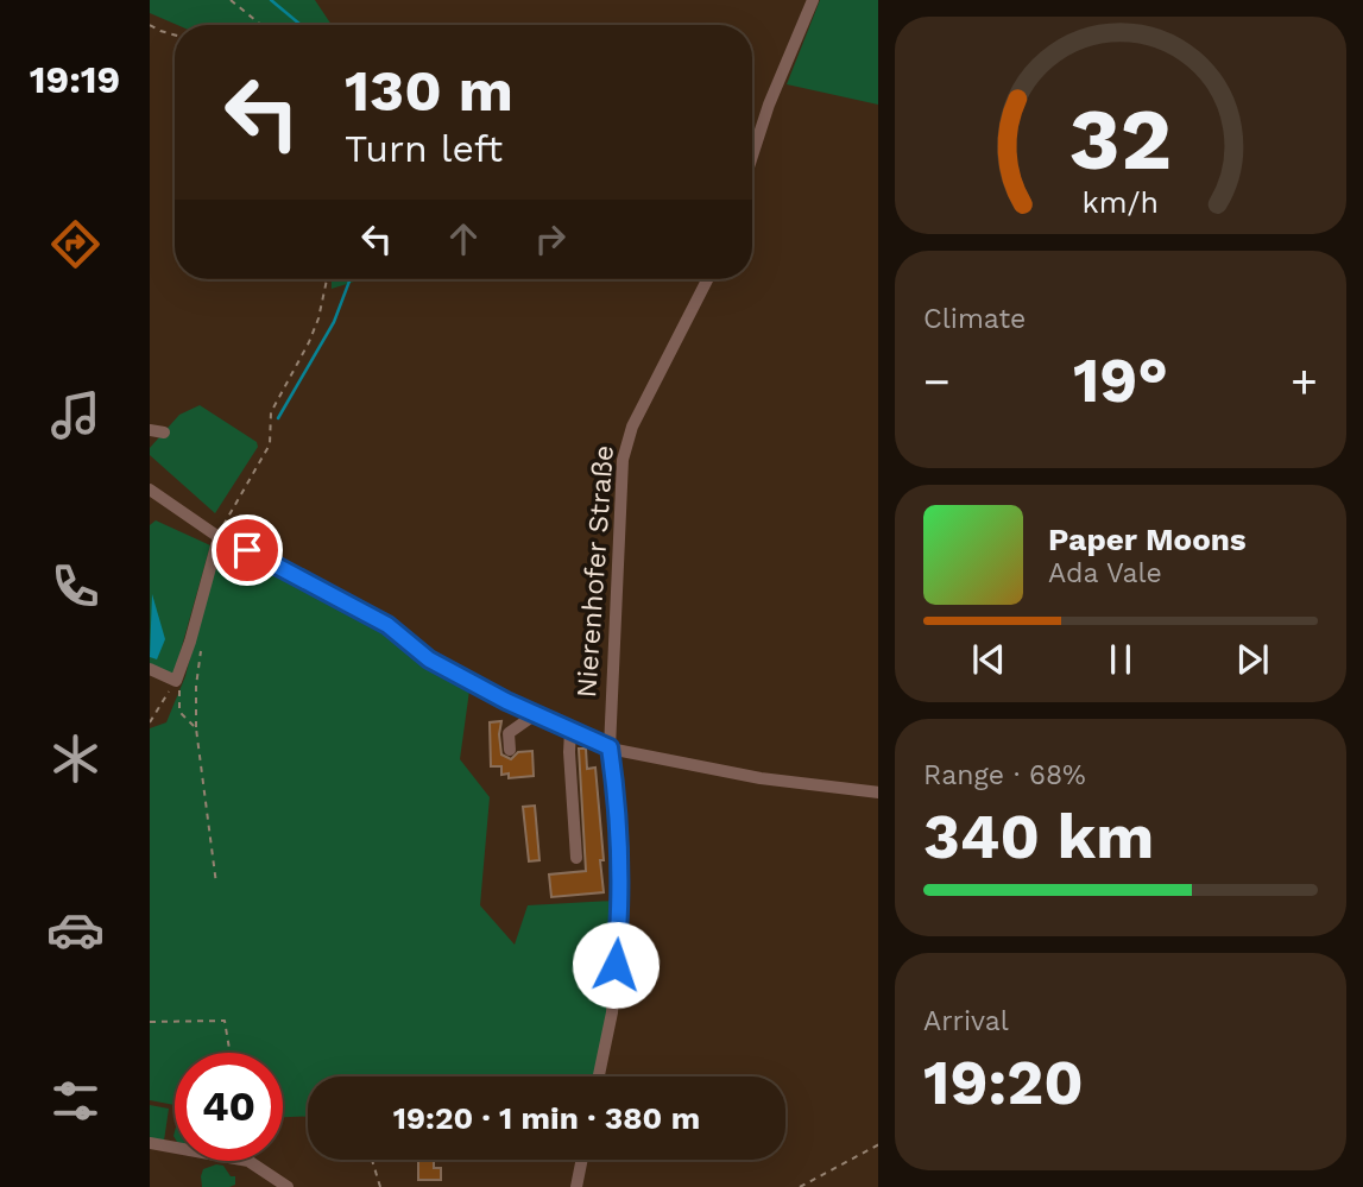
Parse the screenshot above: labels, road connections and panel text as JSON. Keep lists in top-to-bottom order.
{
  "streets": {
    "street": ["Nierenhofer Straße"]
  },
  "page": {
    "tabs": "19:19",
    "turn": ["130 m", "Turn left"],
    "tile": [
      "Climate",
      ["Range · 68%", "340 km"],
      ["Arrival", "19:20"]
    ],
    "heat": ["−", "19°", "+"],
    "song": ["Paper Moons", "Ada Vale"],
    "limit": "40",
    "trip": "19:20 · 1 min · 380 m",
    "gauge": ["32", "km/h"]
  }
}
